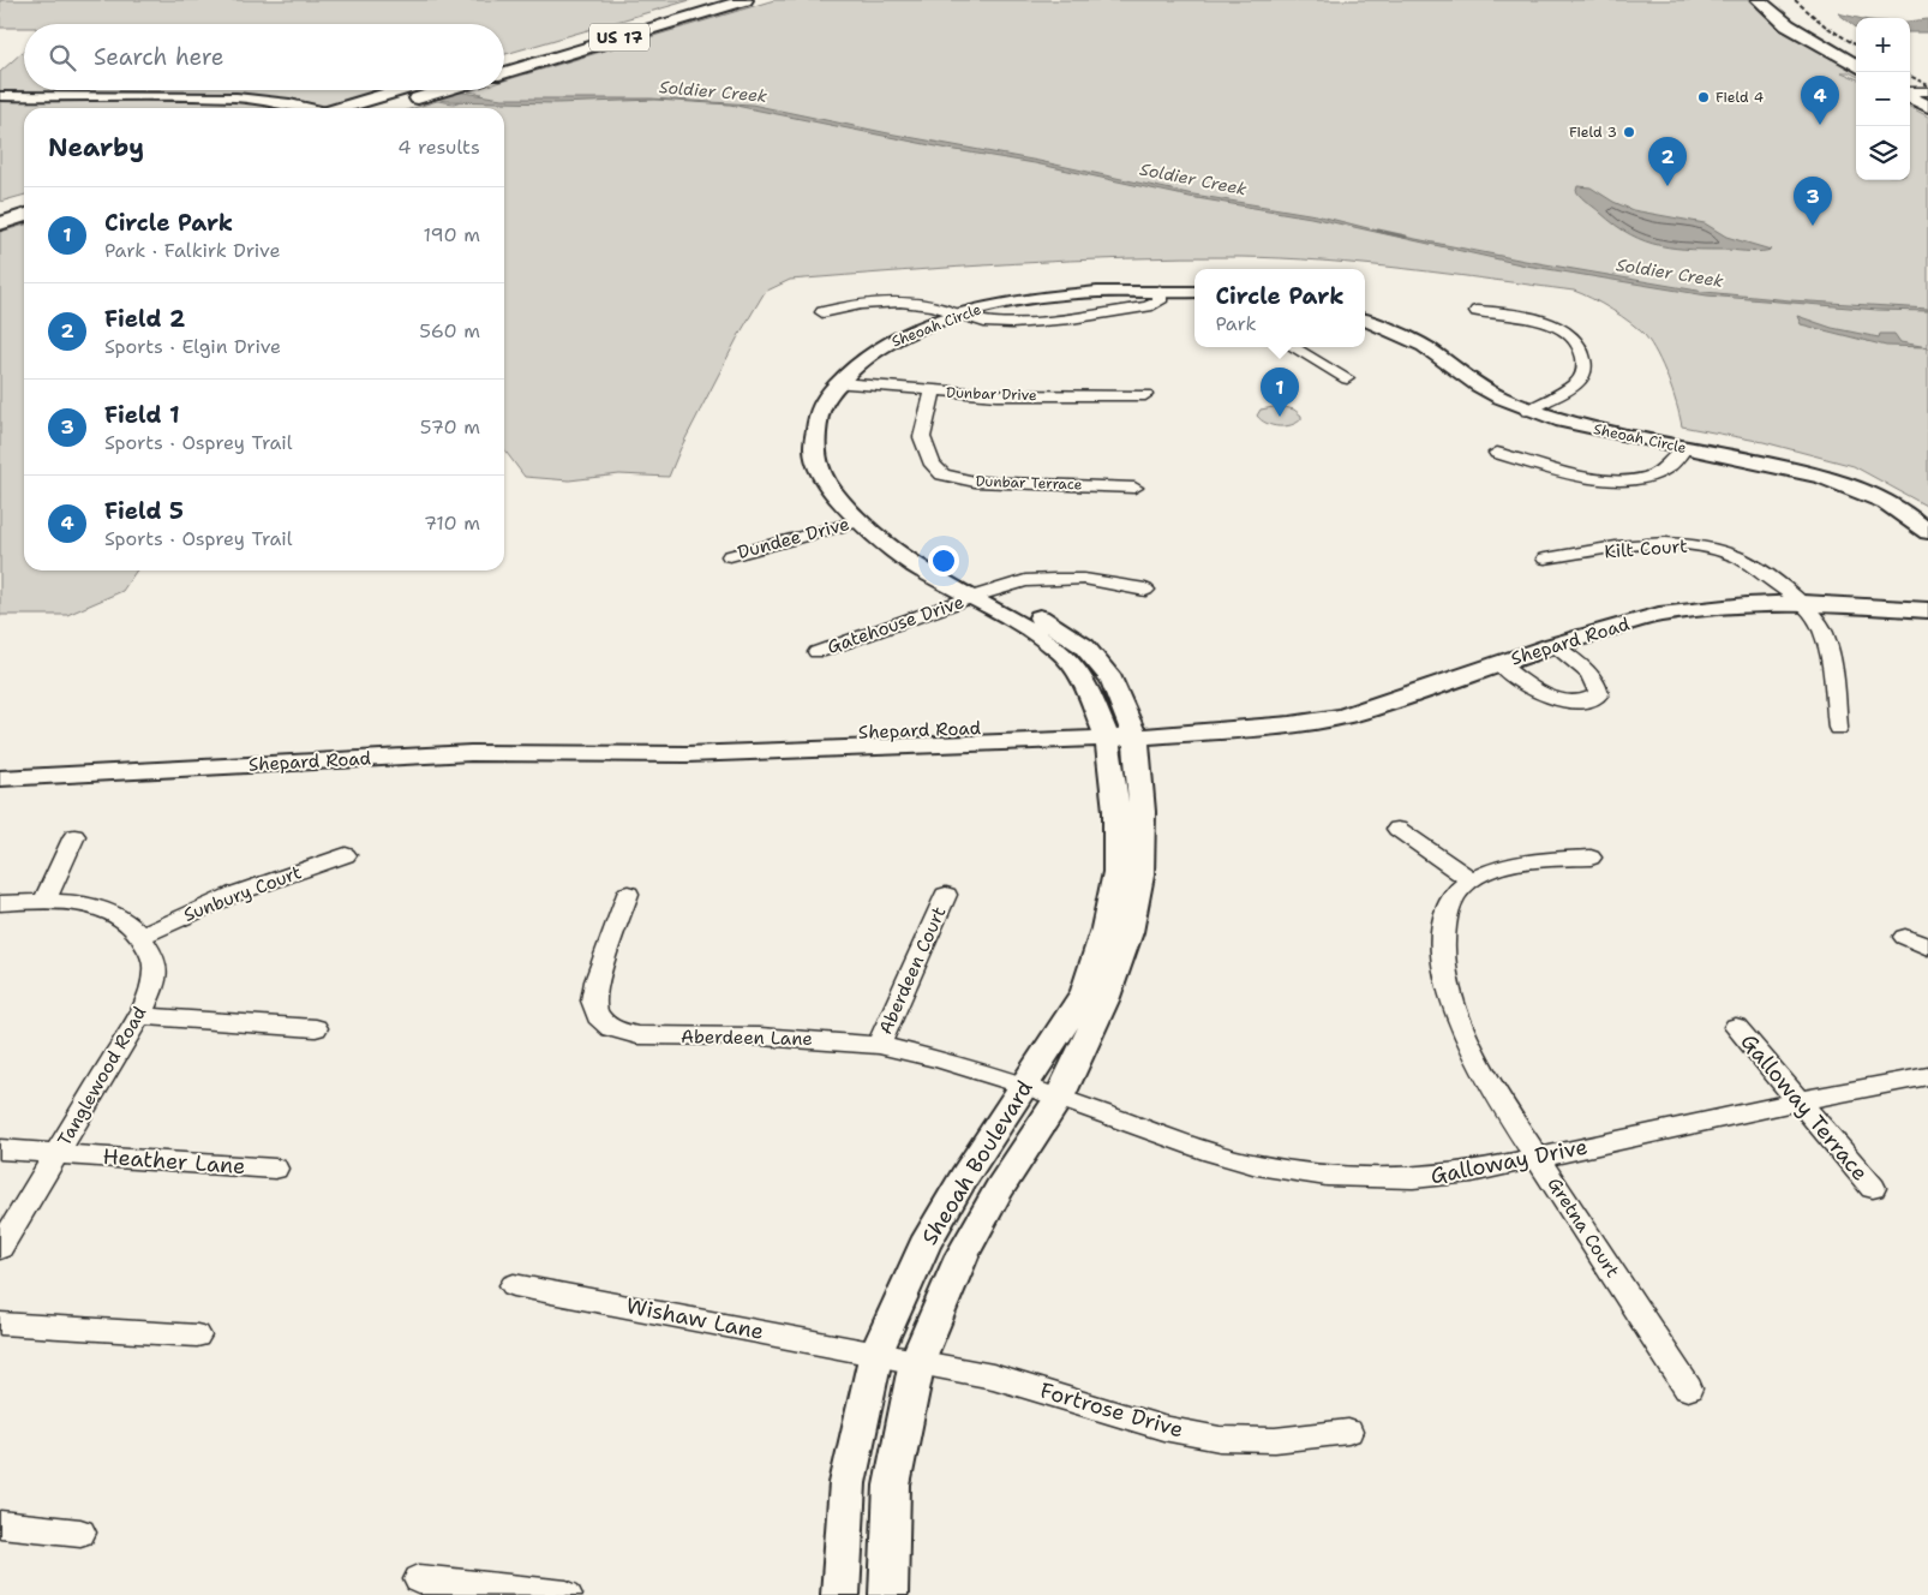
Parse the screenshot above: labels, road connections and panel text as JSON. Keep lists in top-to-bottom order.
{
  "streets": {
    "main road": ["US 17"],
    "street": [
      "Sheoah Circle",
      "Dunbar Drive",
      "Dunbar Terrace",
      "Dundee Drive",
      "Kilt Court",
      "Gatehouse Drive",
      "Shepard Road",
      "Sunbury Court",
      "Aberdeen Court",
      "Aberdeen Lane",
      "Tanglewood Road",
      "Galloway Terrace",
      "Heather Lane",
      "Galloway Drive",
      "Sheoah Boulevard",
      "Gretna Court",
      "Wishaw Lane",
      "Fortrose Drive"
    ]
  },
  "crossings": [
    ["Sheoah Circle", "Dunbar Drive"],
    ["Sheoah Circle", "Dundee Drive"],
    ["Sheoah Circle", "Gatehouse Drive"],
    ["Sheoah Circle", "Shepard Road"],
    ["Sheoah Circle", "Sheoah Boulevard"],
    ["Dunbar Drive", "Dunbar Terrace"],
    ["Kilt Court", "Shepard Road"],
    ["Shepard Road", "Sheoah Boulevard"],
    ["Sunbury Court", "Tanglewood Road"],
    ["Aberdeen Court", "Aberdeen Lane"],
    ["Aberdeen Lane", "Galloway Drive"],
    ["Aberdeen Lane", "Sheoah Boulevard"],
    ["Tanglewood Road", "Heather Lane"],
    ["Galloway Terrace", "Galloway Drive"],
    ["Galloway Drive", "Sheoah Boulevard"],
    ["Galloway Drive", "Gretna Court"],
    ["Sheoah Boulevard", "Wishaw Lane"],
    ["Sheoah Boulevard", "Fortrose Drive"],
    ["Wishaw Lane", "Fortrose Drive"]
  ],
  "water": ["Soldier Creek"],
  "places": ["Field 4", "Field 3"],
  "page": {
    "map_buttons": ["+", "−"],
    "search": "Search here",
    "pins": [
      "4",
      "2",
      "3",
      "1"
    ],
    "heading": ["Nearby", "4 results"],
    "list": [
      {
        "mark": "1",
        "name": "Circle Park",
        "note": "Park · Falkirk Drive",
        "value": "190 m"
      },
      {
        "mark": "2",
        "name": "Field 2",
        "note": "Sports · Elgin Drive",
        "value": "560 m"
      },
      {
        "mark": "3",
        "name": "Field 1",
        "note": "Sports · Osprey Trail",
        "value": "570 m"
      },
      {
        "mark": "4",
        "name": "Field 5",
        "note": "Sports · Osprey Trail",
        "value": "710 m"
      }
    ],
    "popup": ["Circle Park", "Park"]
  }
}
